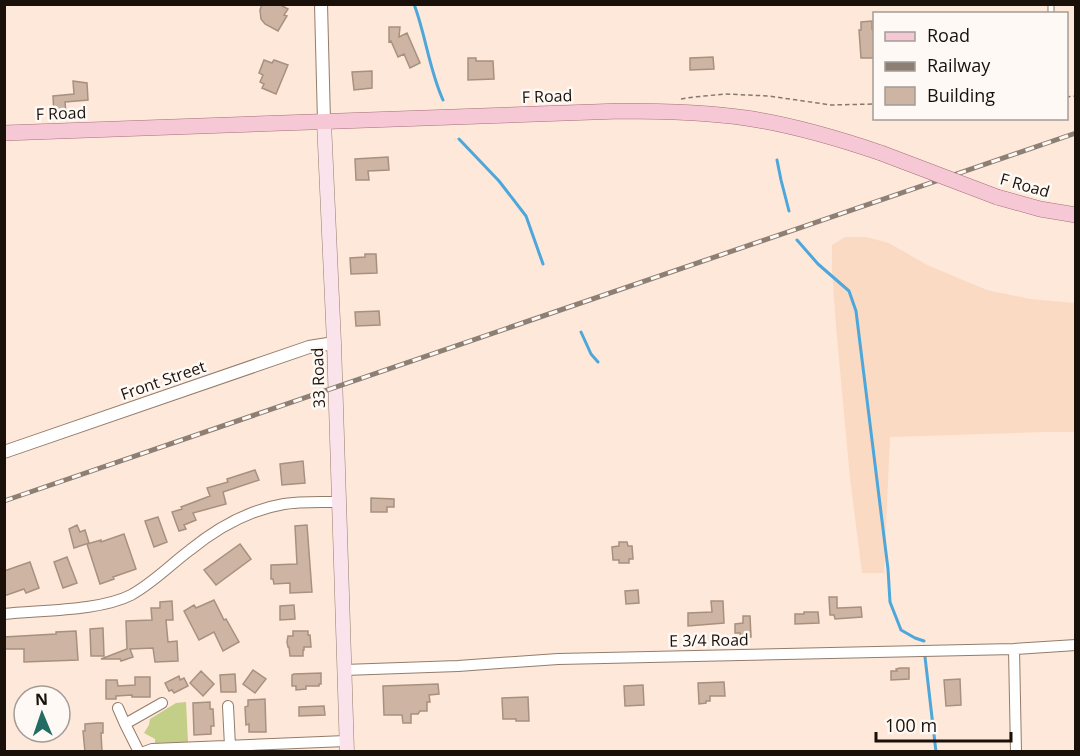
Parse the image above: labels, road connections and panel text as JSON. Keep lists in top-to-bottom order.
{
  "streets": {
    "main road": ["F Road", "33 Road"],
    "street": ["Front Street", "E 3/4 Road"]
  },
  "crossings": [
    ["F Road", "33 Road"],
    ["33 Road", "Front Street"],
    ["33 Road", "E 3/4 Road"]
  ],
  "legend": ["Road", "Railway", "Building"],
  "scale_bar": "100 m",
  "north": "top"
}
